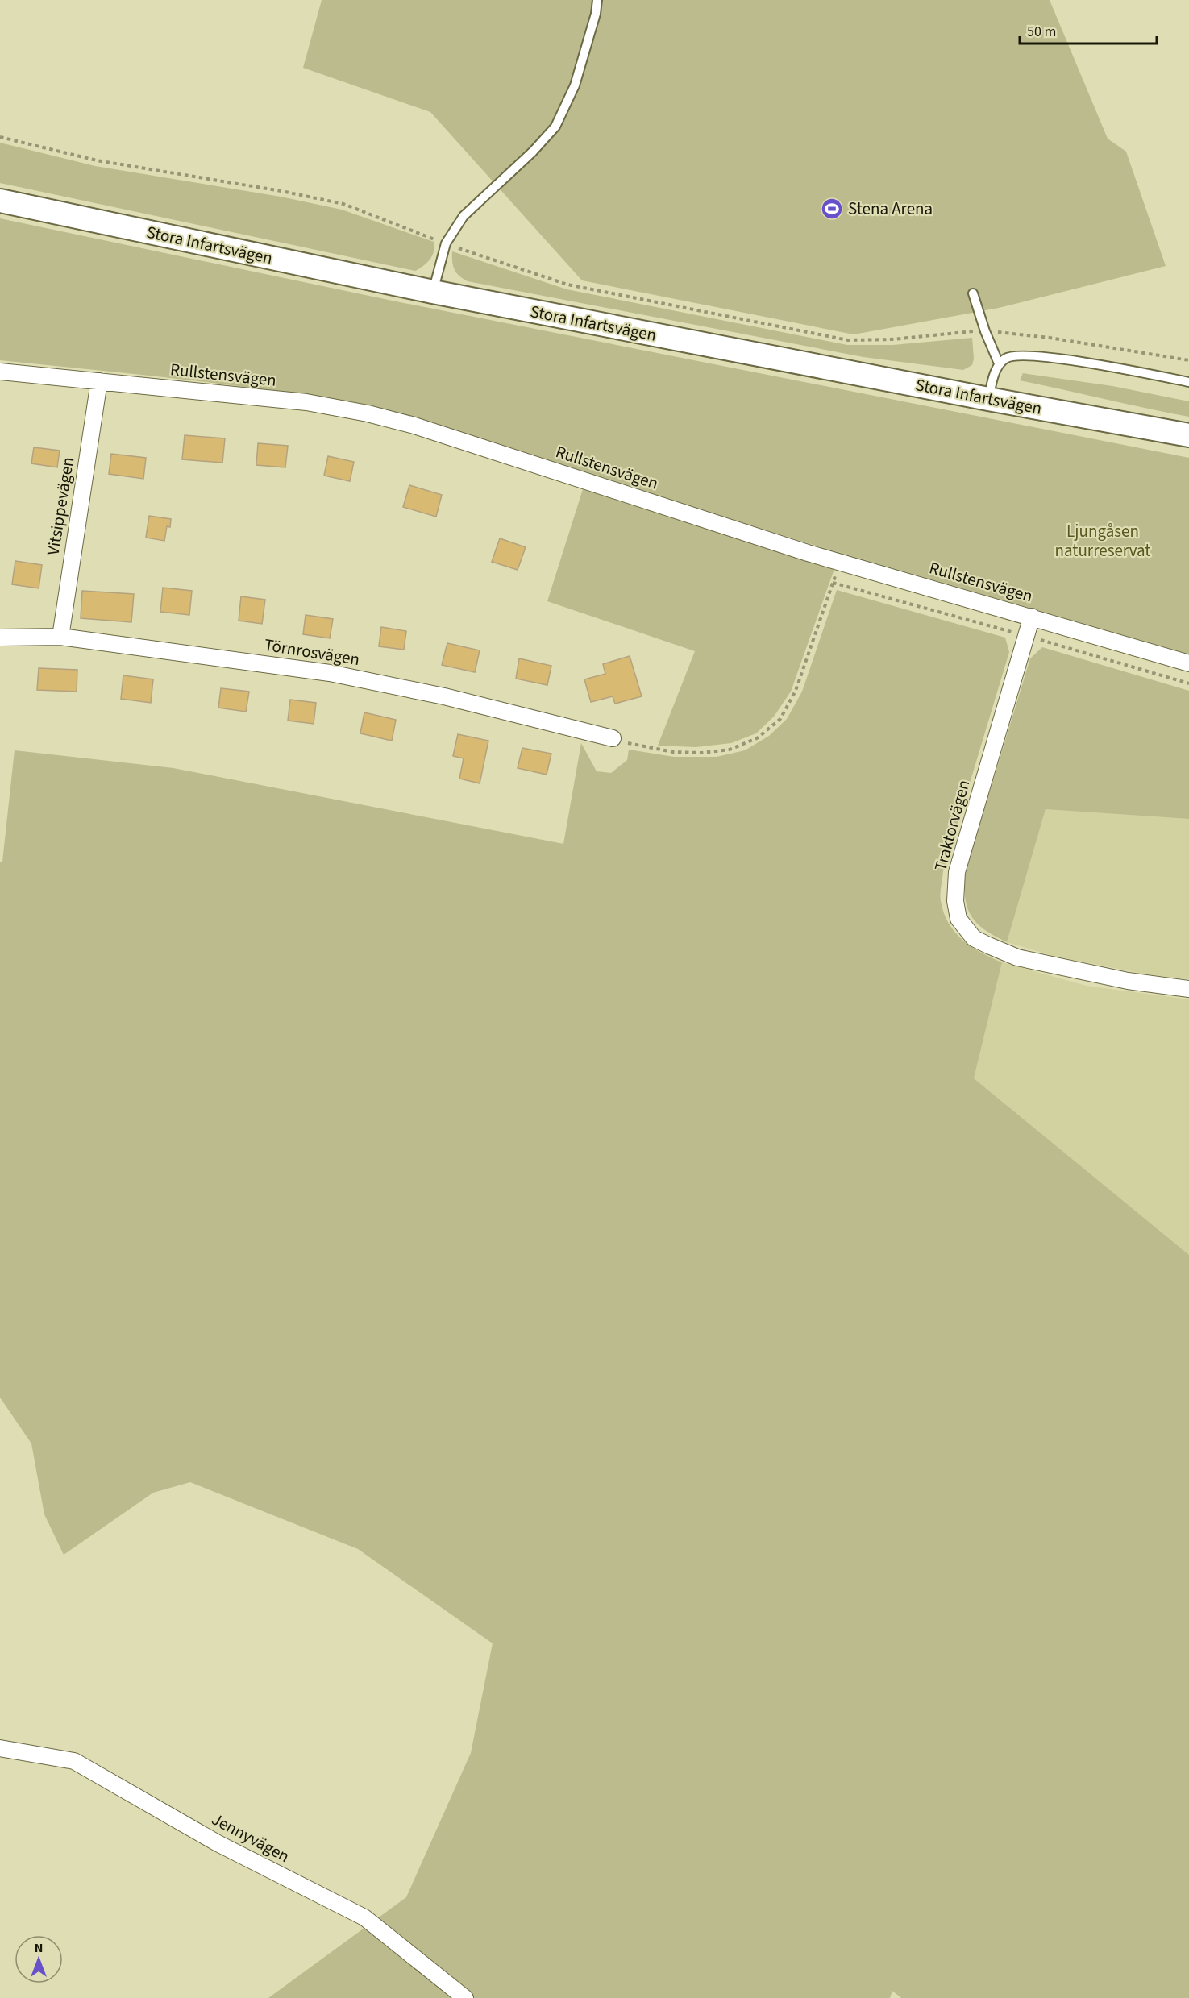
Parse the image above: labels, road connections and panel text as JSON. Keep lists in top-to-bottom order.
{
  "streets": {
    "main road": ["Stora Infartsvägen"],
    "street": [
      "Rullstensvägen",
      "Vitsippevägen",
      "Törnrosvägen",
      "Traktorvägen",
      "Jennyvägen"
    ]
  },
  "crossings": [
    ["Rullstensvägen", "Vitsippevägen"],
    ["Rullstensvägen", "Traktorvägen"],
    ["Vitsippevägen", "Törnrosvägen"]
  ],
  "parks": ["Ljungåsen naturreservat"],
  "places": {
    "sports": ["Stena Arena"]
  },
  "scale_bar": "50 m",
  "north": "top"
}
